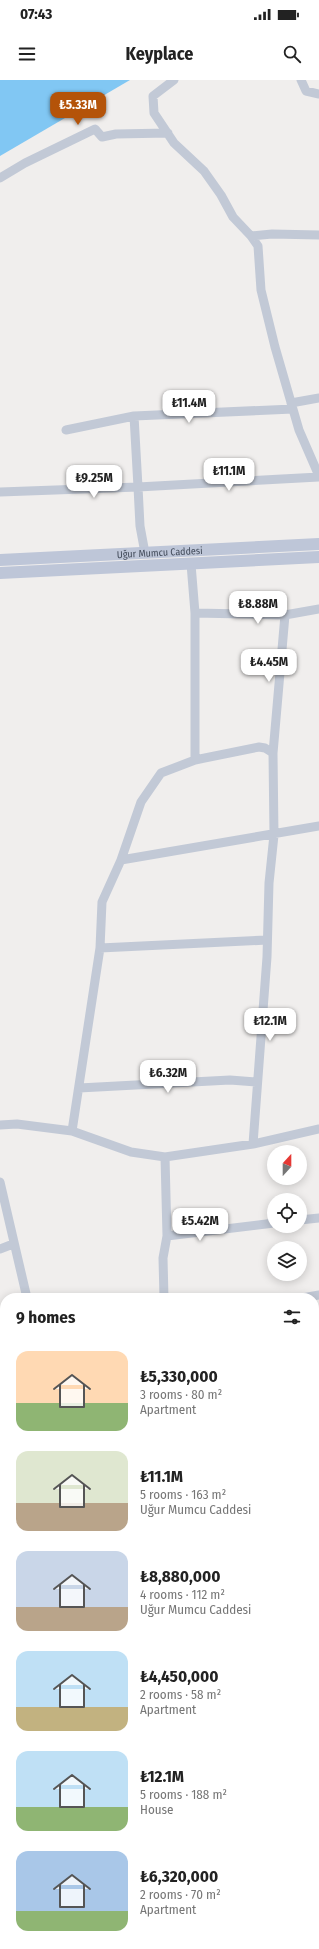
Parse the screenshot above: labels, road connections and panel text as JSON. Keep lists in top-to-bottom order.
{
  "streets": {
    "street": ["Uğur Mumcu Caddesi"]
  },
  "north": "top",
  "page": {
    "status": "07:43",
    "header": "Keyplace",
    "price": [
      "₺5.33M",
      "₺11.4M",
      "₺11.1M",
      "₺9.25M",
      "₺8.88M",
      "₺4.45M",
      "₺12.1M",
      "₺6.32M",
      "₺5.42M"
    ],
    "heading": "9 homes",
    "list": [
      {
        "name": "₺5,330,000",
        "note": "3 rooms · 80 m² · Apartment"
      },
      {
        "name": "₺11.1M",
        "note": "5 rooms · 163 m² · Uğur Mumcu Caddesi"
      },
      {
        "name": "₺8,880,000",
        "note": "4 rooms · 112 m² · Uğur Mumcu Caddesi"
      },
      {
        "name": "₺4,450,000",
        "note": "2 rooms · 58 m² · Apartment"
      },
      {
        "name": "₺12.1M",
        "note": "5 rooms · 188 m² · House"
      },
      {
        "name": "₺6,320,000",
        "note": "2 rooms · 70 m² · Apartment"
      }
    ]
  }
}
